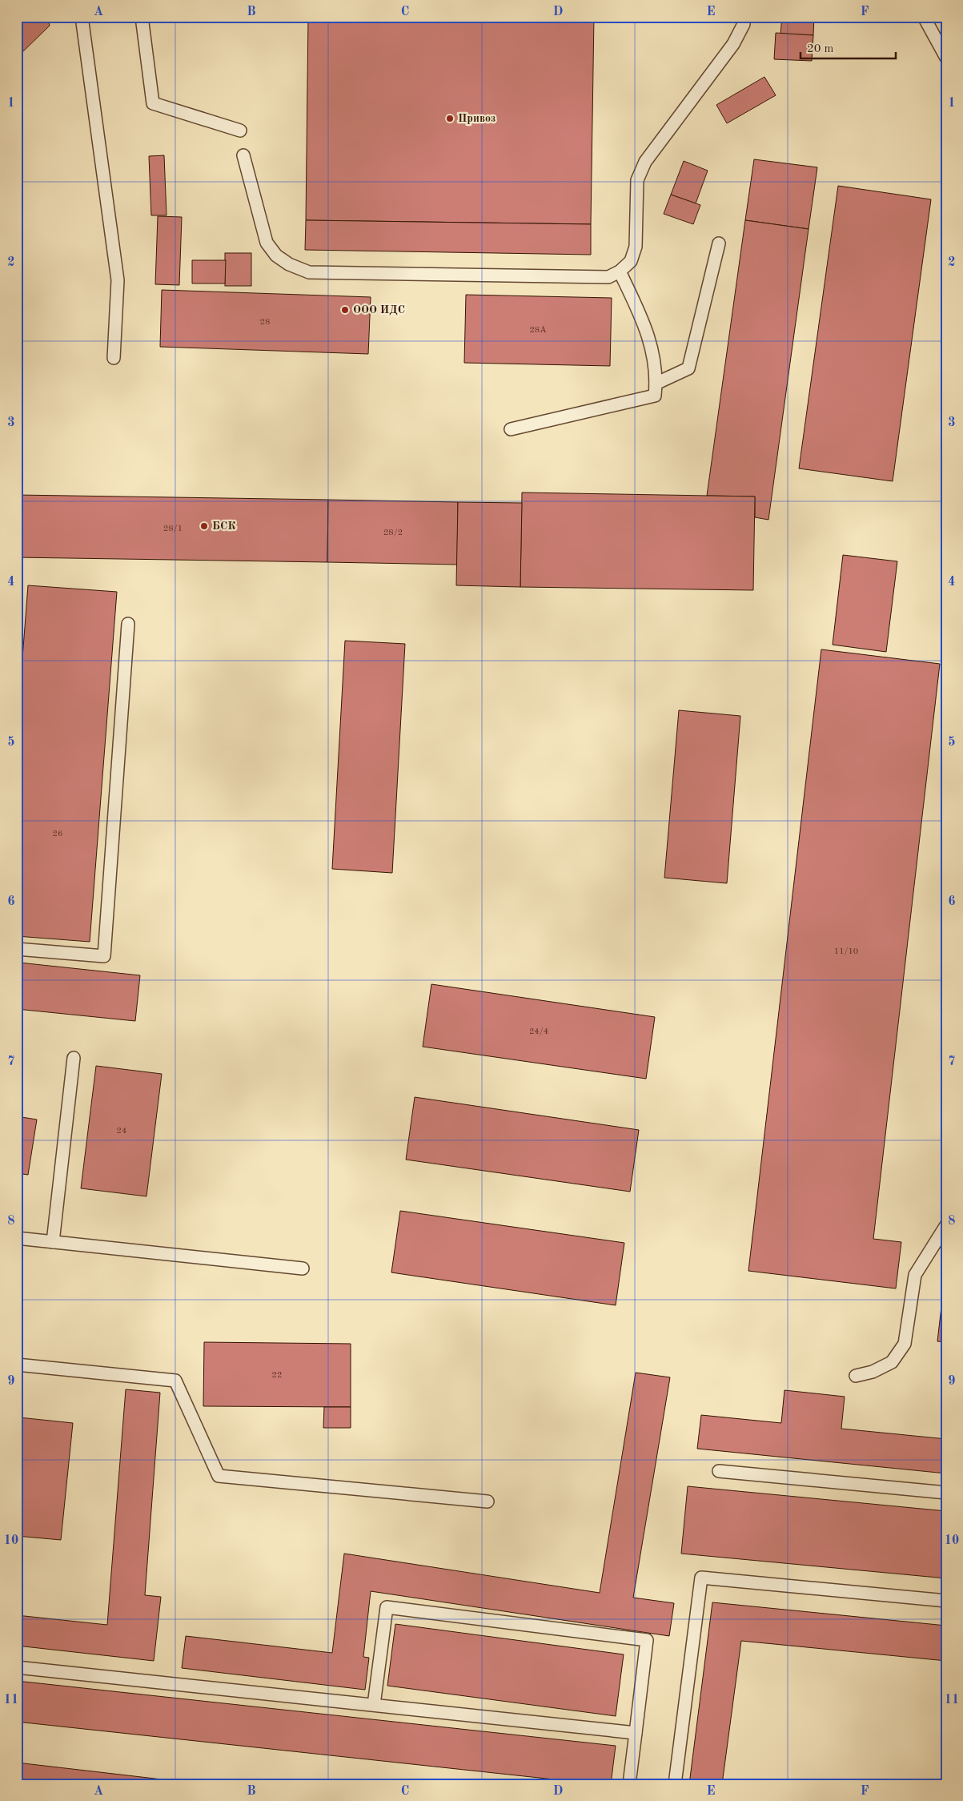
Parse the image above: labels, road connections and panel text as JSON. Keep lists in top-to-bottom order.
{
  "places": ["Привоз", "ООО ИДС", "БСК"],
  "house_numbers": [
    "28",
    "28А",
    "28/1",
    "28/2",
    "26",
    "11/10",
    "24/4",
    "24",
    "22"
  ],
  "scale_bar": "20 m",
  "grid": {
    "columns": [
      "A",
      "B",
      "C",
      "D",
      "E",
      "F"
    ],
    "rows": [
      "1",
      "2",
      "3",
      "4",
      "5",
      "6",
      "7",
      "8",
      "9",
      "10",
      "11"
    ]
  }
}
